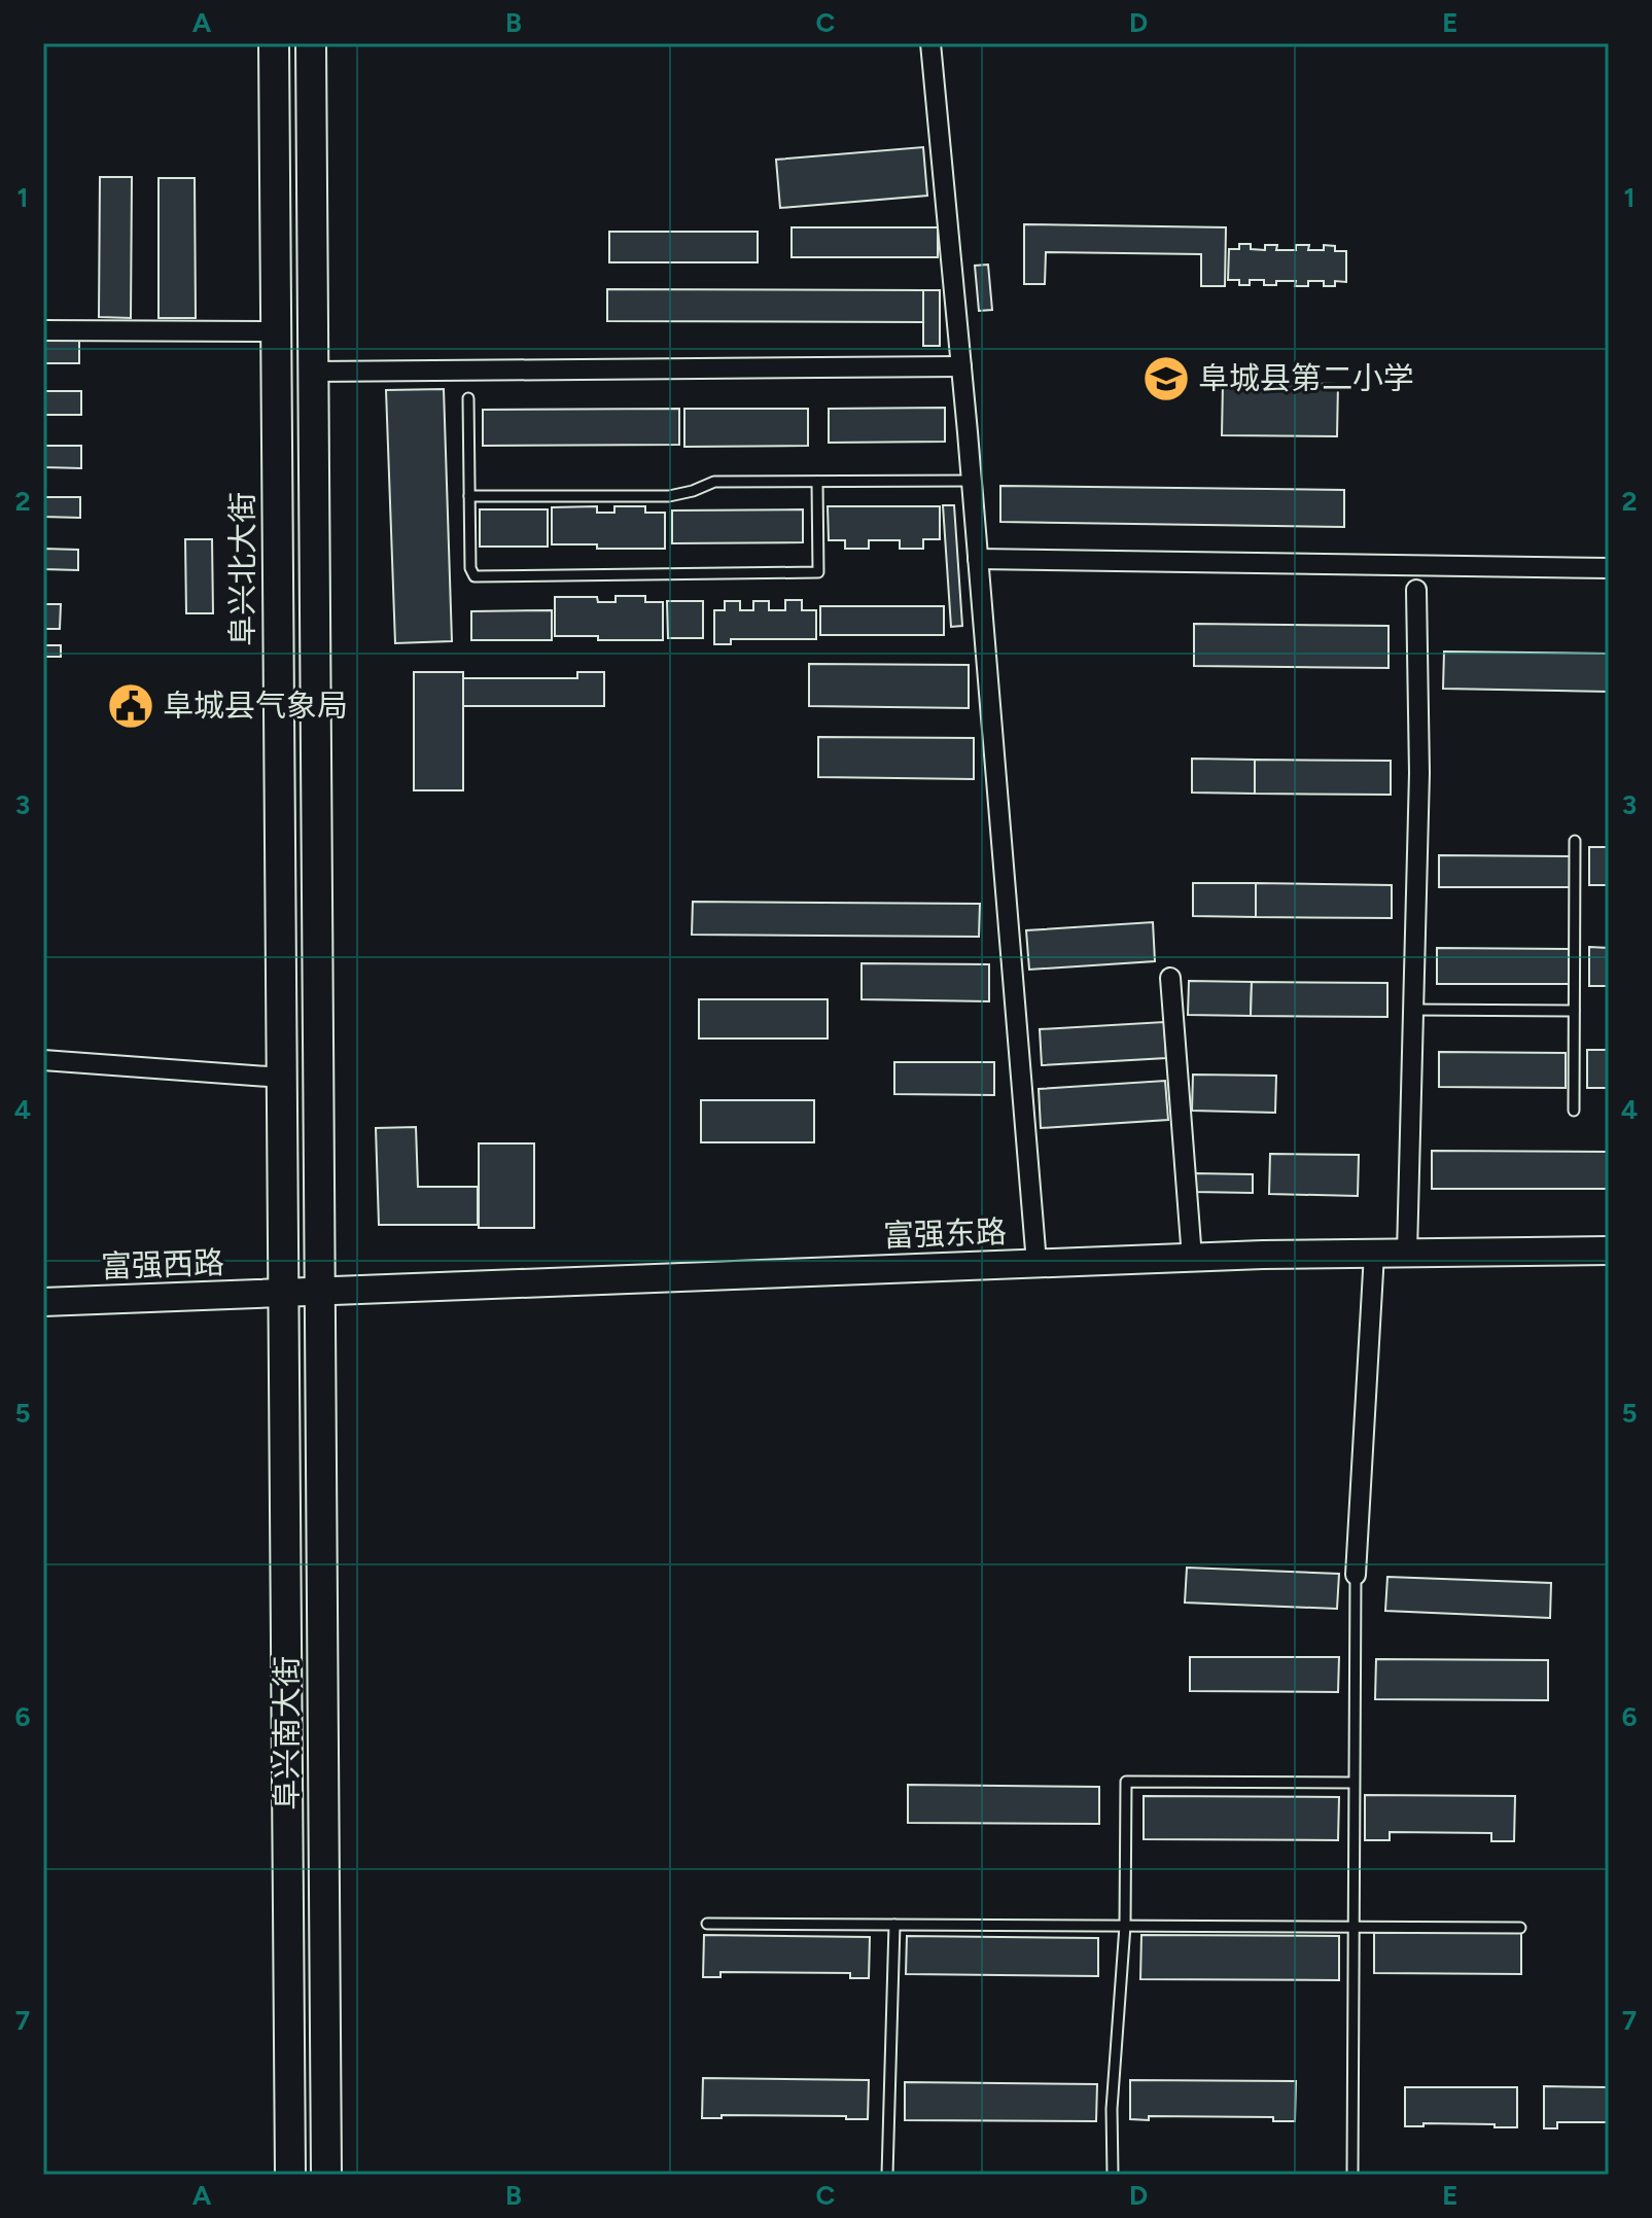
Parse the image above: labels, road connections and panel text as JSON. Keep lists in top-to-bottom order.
{
  "streets": {
    "main road": ["阜兴北大街", "阜兴南大街"],
    "street": ["富强东路", "富强西路"]
  },
  "crossings": [
    ["阜兴北大街", "富强东路"],
    ["阜兴北大街", "富强西路"],
    ["阜兴北大街", "阜兴南大街"],
    ["富强东路", "富强西路"],
    ["富强东路", "阜兴南大街"],
    ["富强西路", "阜兴南大街"]
  ],
  "places": {
    "school or university": ["阜城县第二小学"],
    "public building": ["阜城县气象局"]
  },
  "grid": {
    "columns": [
      "A",
      "B",
      "C",
      "D",
      "E"
    ],
    "rows": [
      "1",
      "2",
      "3",
      "4",
      "5",
      "6",
      "7"
    ]
  }
}
